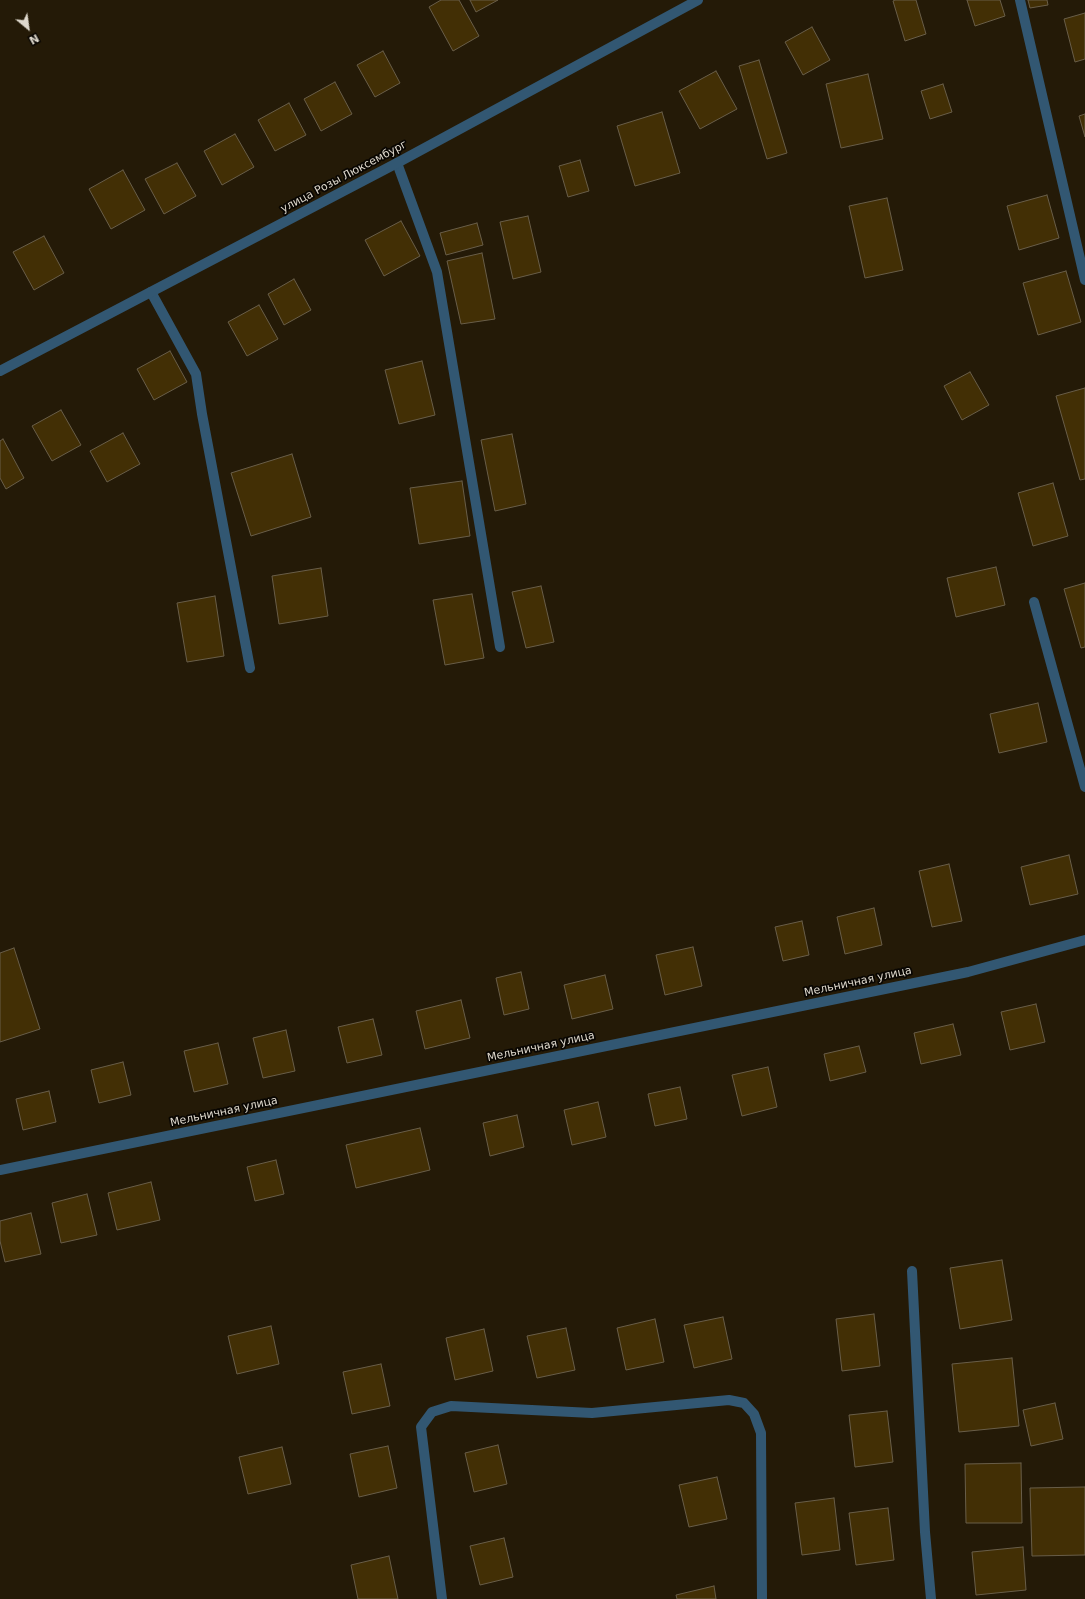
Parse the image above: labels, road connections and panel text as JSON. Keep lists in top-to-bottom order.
{
  "streets": {
    "street": ["улица Розы Люксембург", "Мельничная улица"]
  },
  "north": "bottom right"
}
